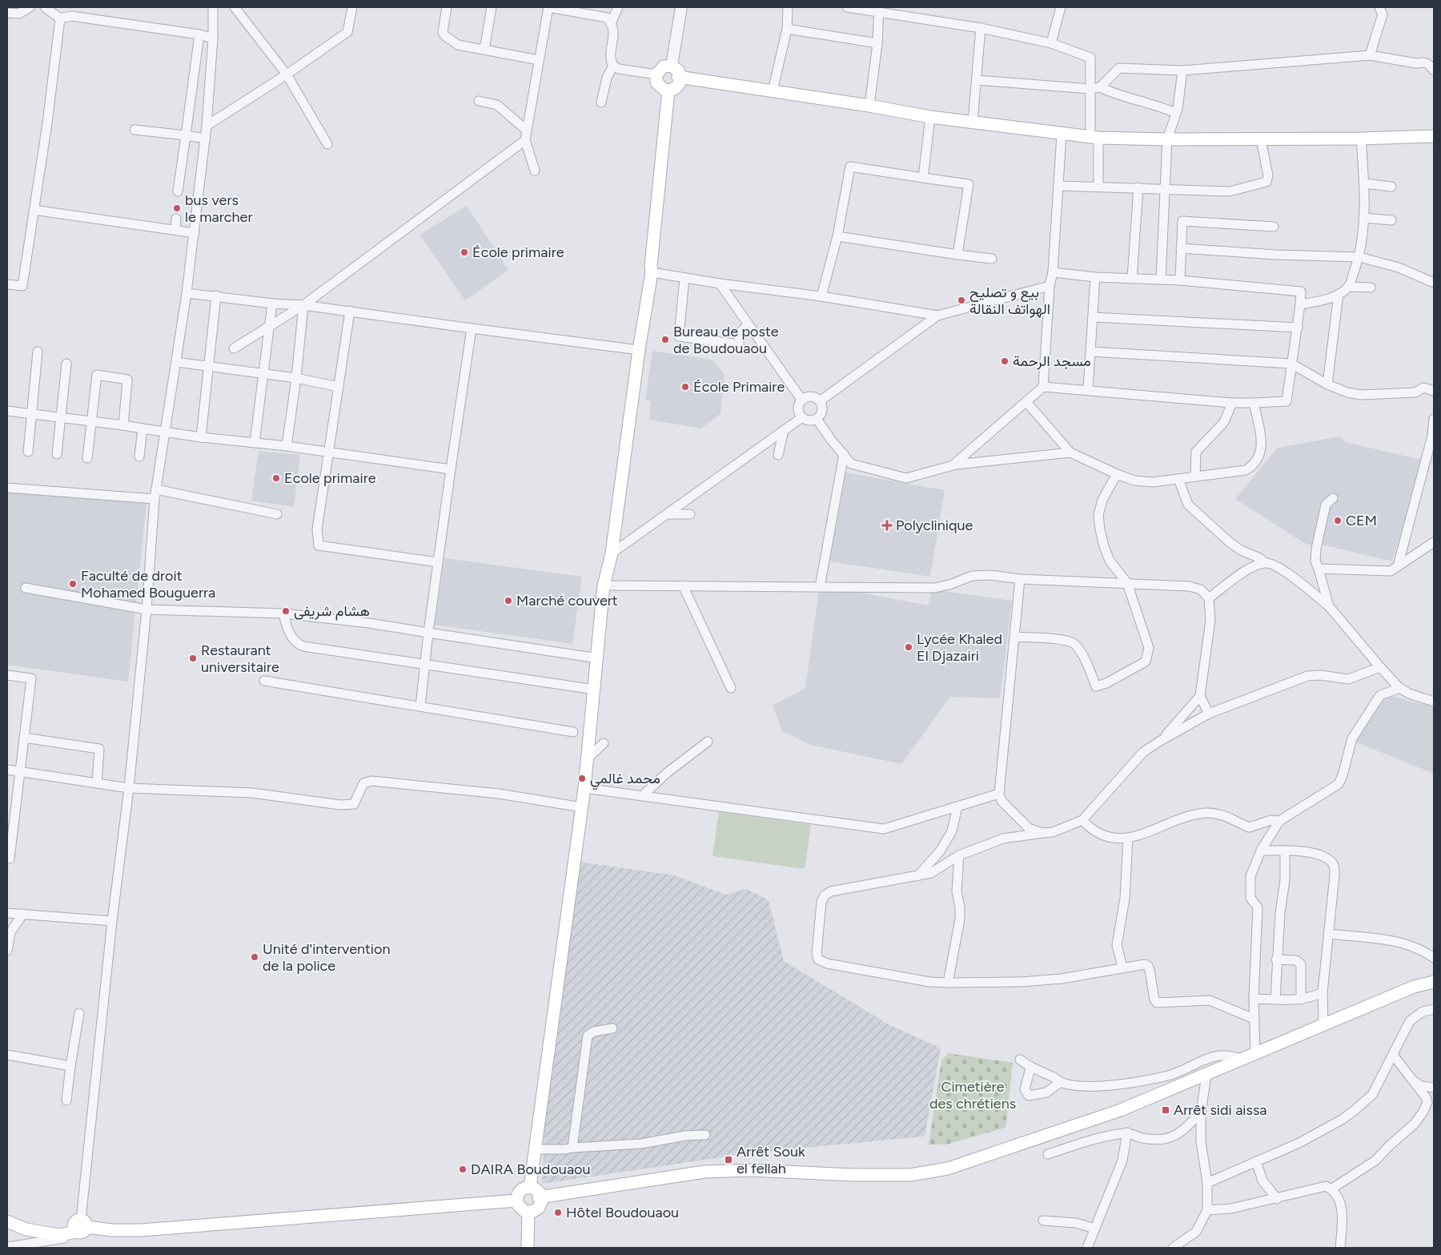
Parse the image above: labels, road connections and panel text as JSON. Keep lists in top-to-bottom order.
{
  "parks": ["Cimetière des chrétiens"],
  "places": {
    "other": [
      "bus vers le marcher",
      "École primaire",
      "بيع و تصليح الهواتف النقالة",
      "Bureau de poste de Boudouaou",
      "مسجد الرحمة",
      "École Primaire",
      "Ecole primaire",
      "CEM",
      "Faculté de droit Mohamed Bouguerra",
      "Marché couvert",
      "هشام شريفى",
      "Lycée Khaled El Djazairi",
      "Restaurant universitaire",
      "محمد غالمي",
      "Unité d'intervention de la police",
      "DAIRA Boudouaou",
      "Hôtel Boudouaou"
    ],
    "health": ["Polyclinique"],
    "transit": ["Arrêt sidi aissa", "Arrêt Souk el fellah"]
  }
}
